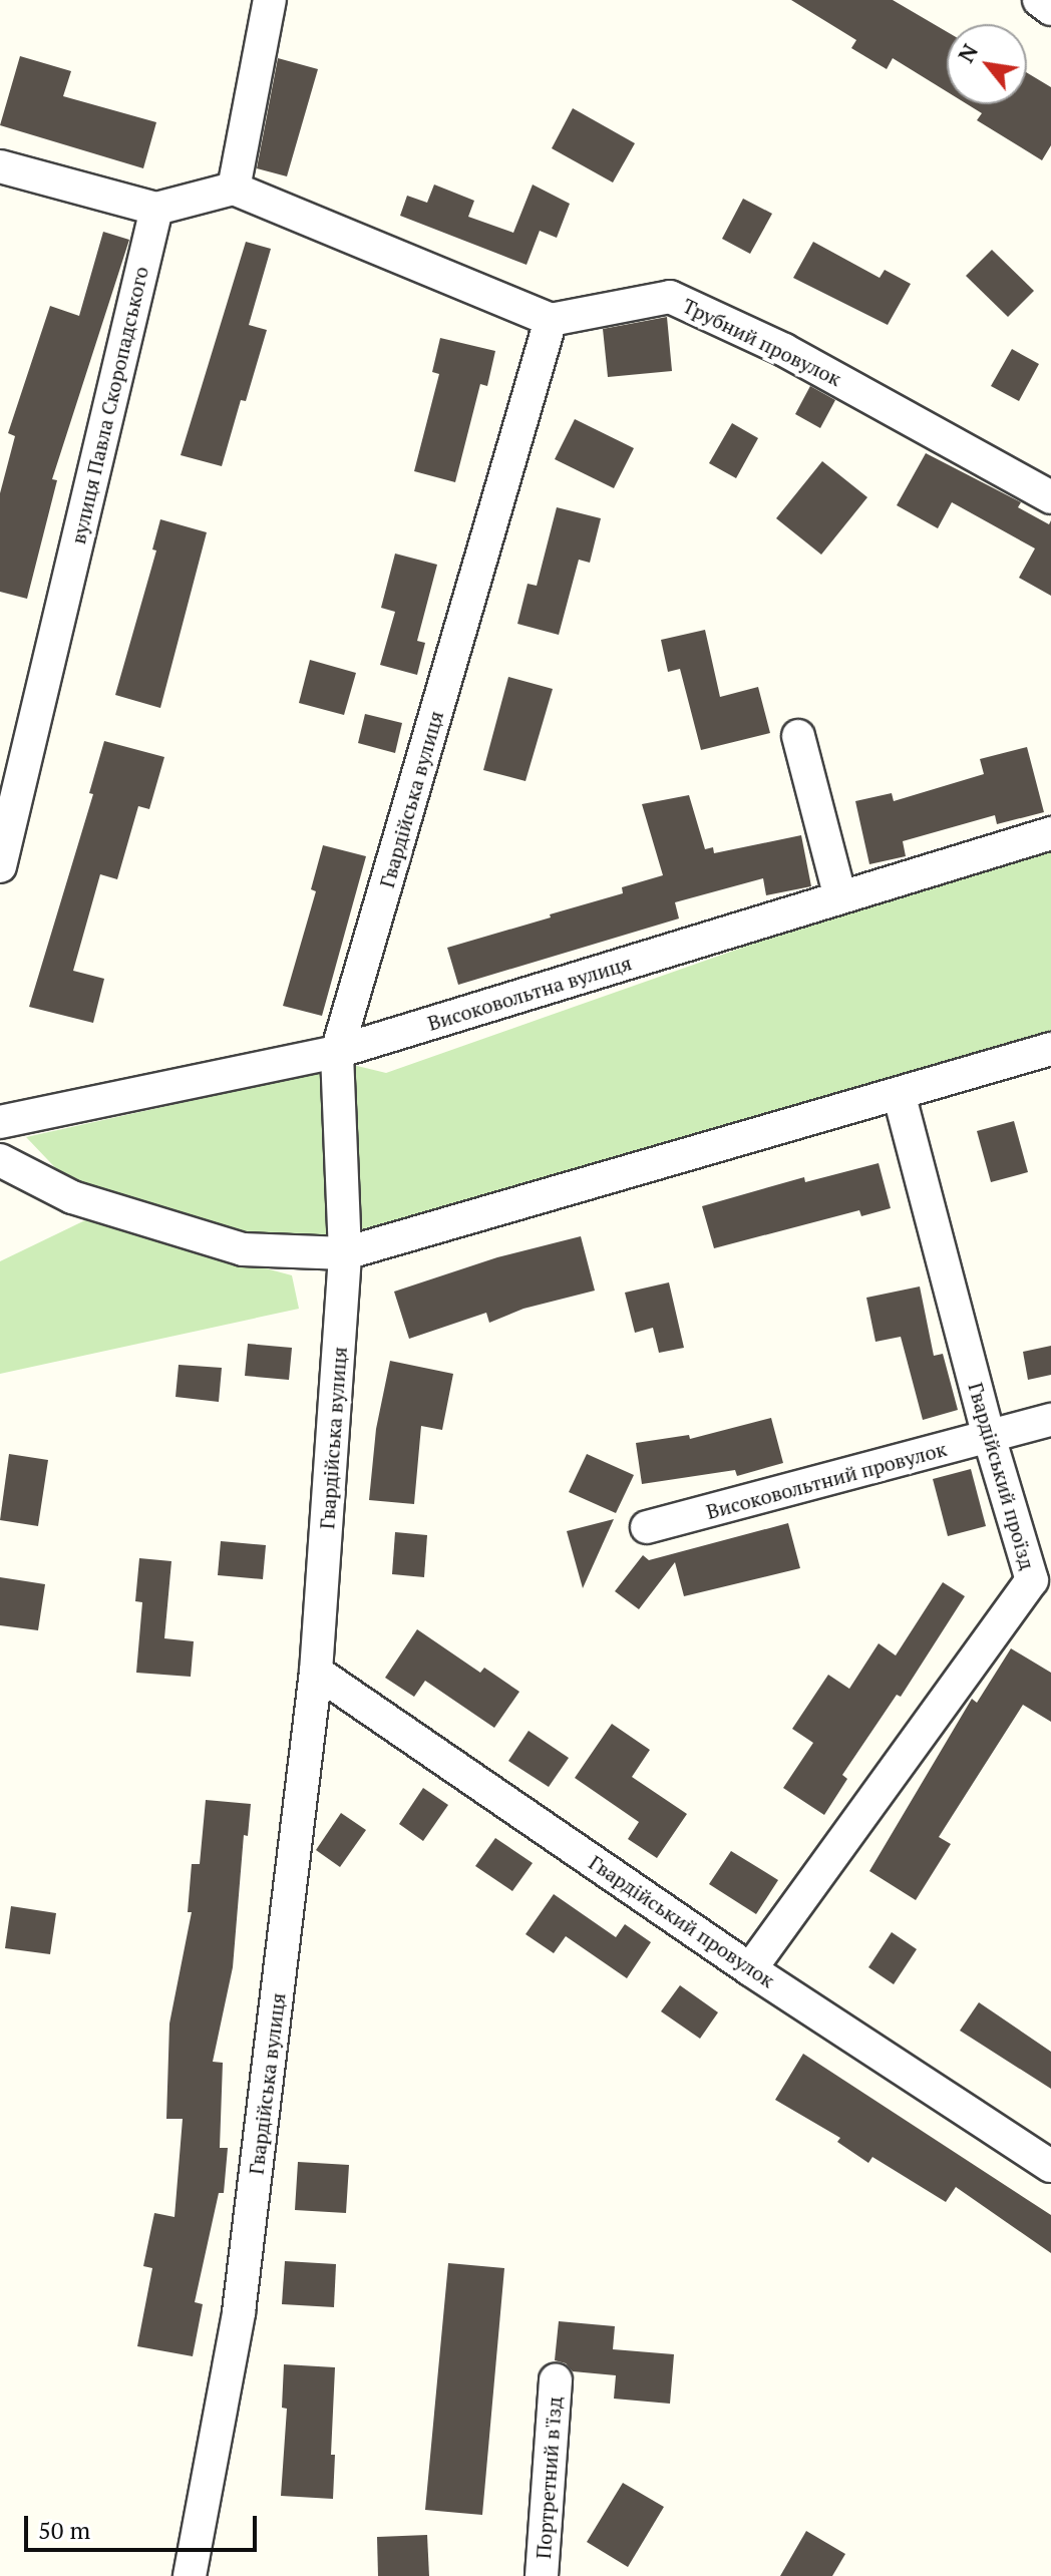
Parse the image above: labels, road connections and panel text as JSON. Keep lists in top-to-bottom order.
{
  "streets": {
    "street": [
      "Трубний провулок",
      "вулиця Павла Скоропадського",
      "Гвардійська вулиця",
      "Високовольтна вулиця",
      "Гвардійський проїзд",
      "Високовольтний провулок",
      "Гвардійський провулок",
      "Портретний в'їзд"
    ]
  },
  "crossings": [
    ["Трубний провулок", "Гвардійська вулиця"],
    ["Гвардійська вулиця", "Високовольтна вулиця"],
    ["Гвардійська вулиця", "Гвардійський провулок"],
    ["Гвардійський проїзд", "Високовольтний провулок"],
    ["Гвардійський проїзд", "Гвардійський провулок"]
  ],
  "scale_bar": "50 m",
  "north": "top left"
}
